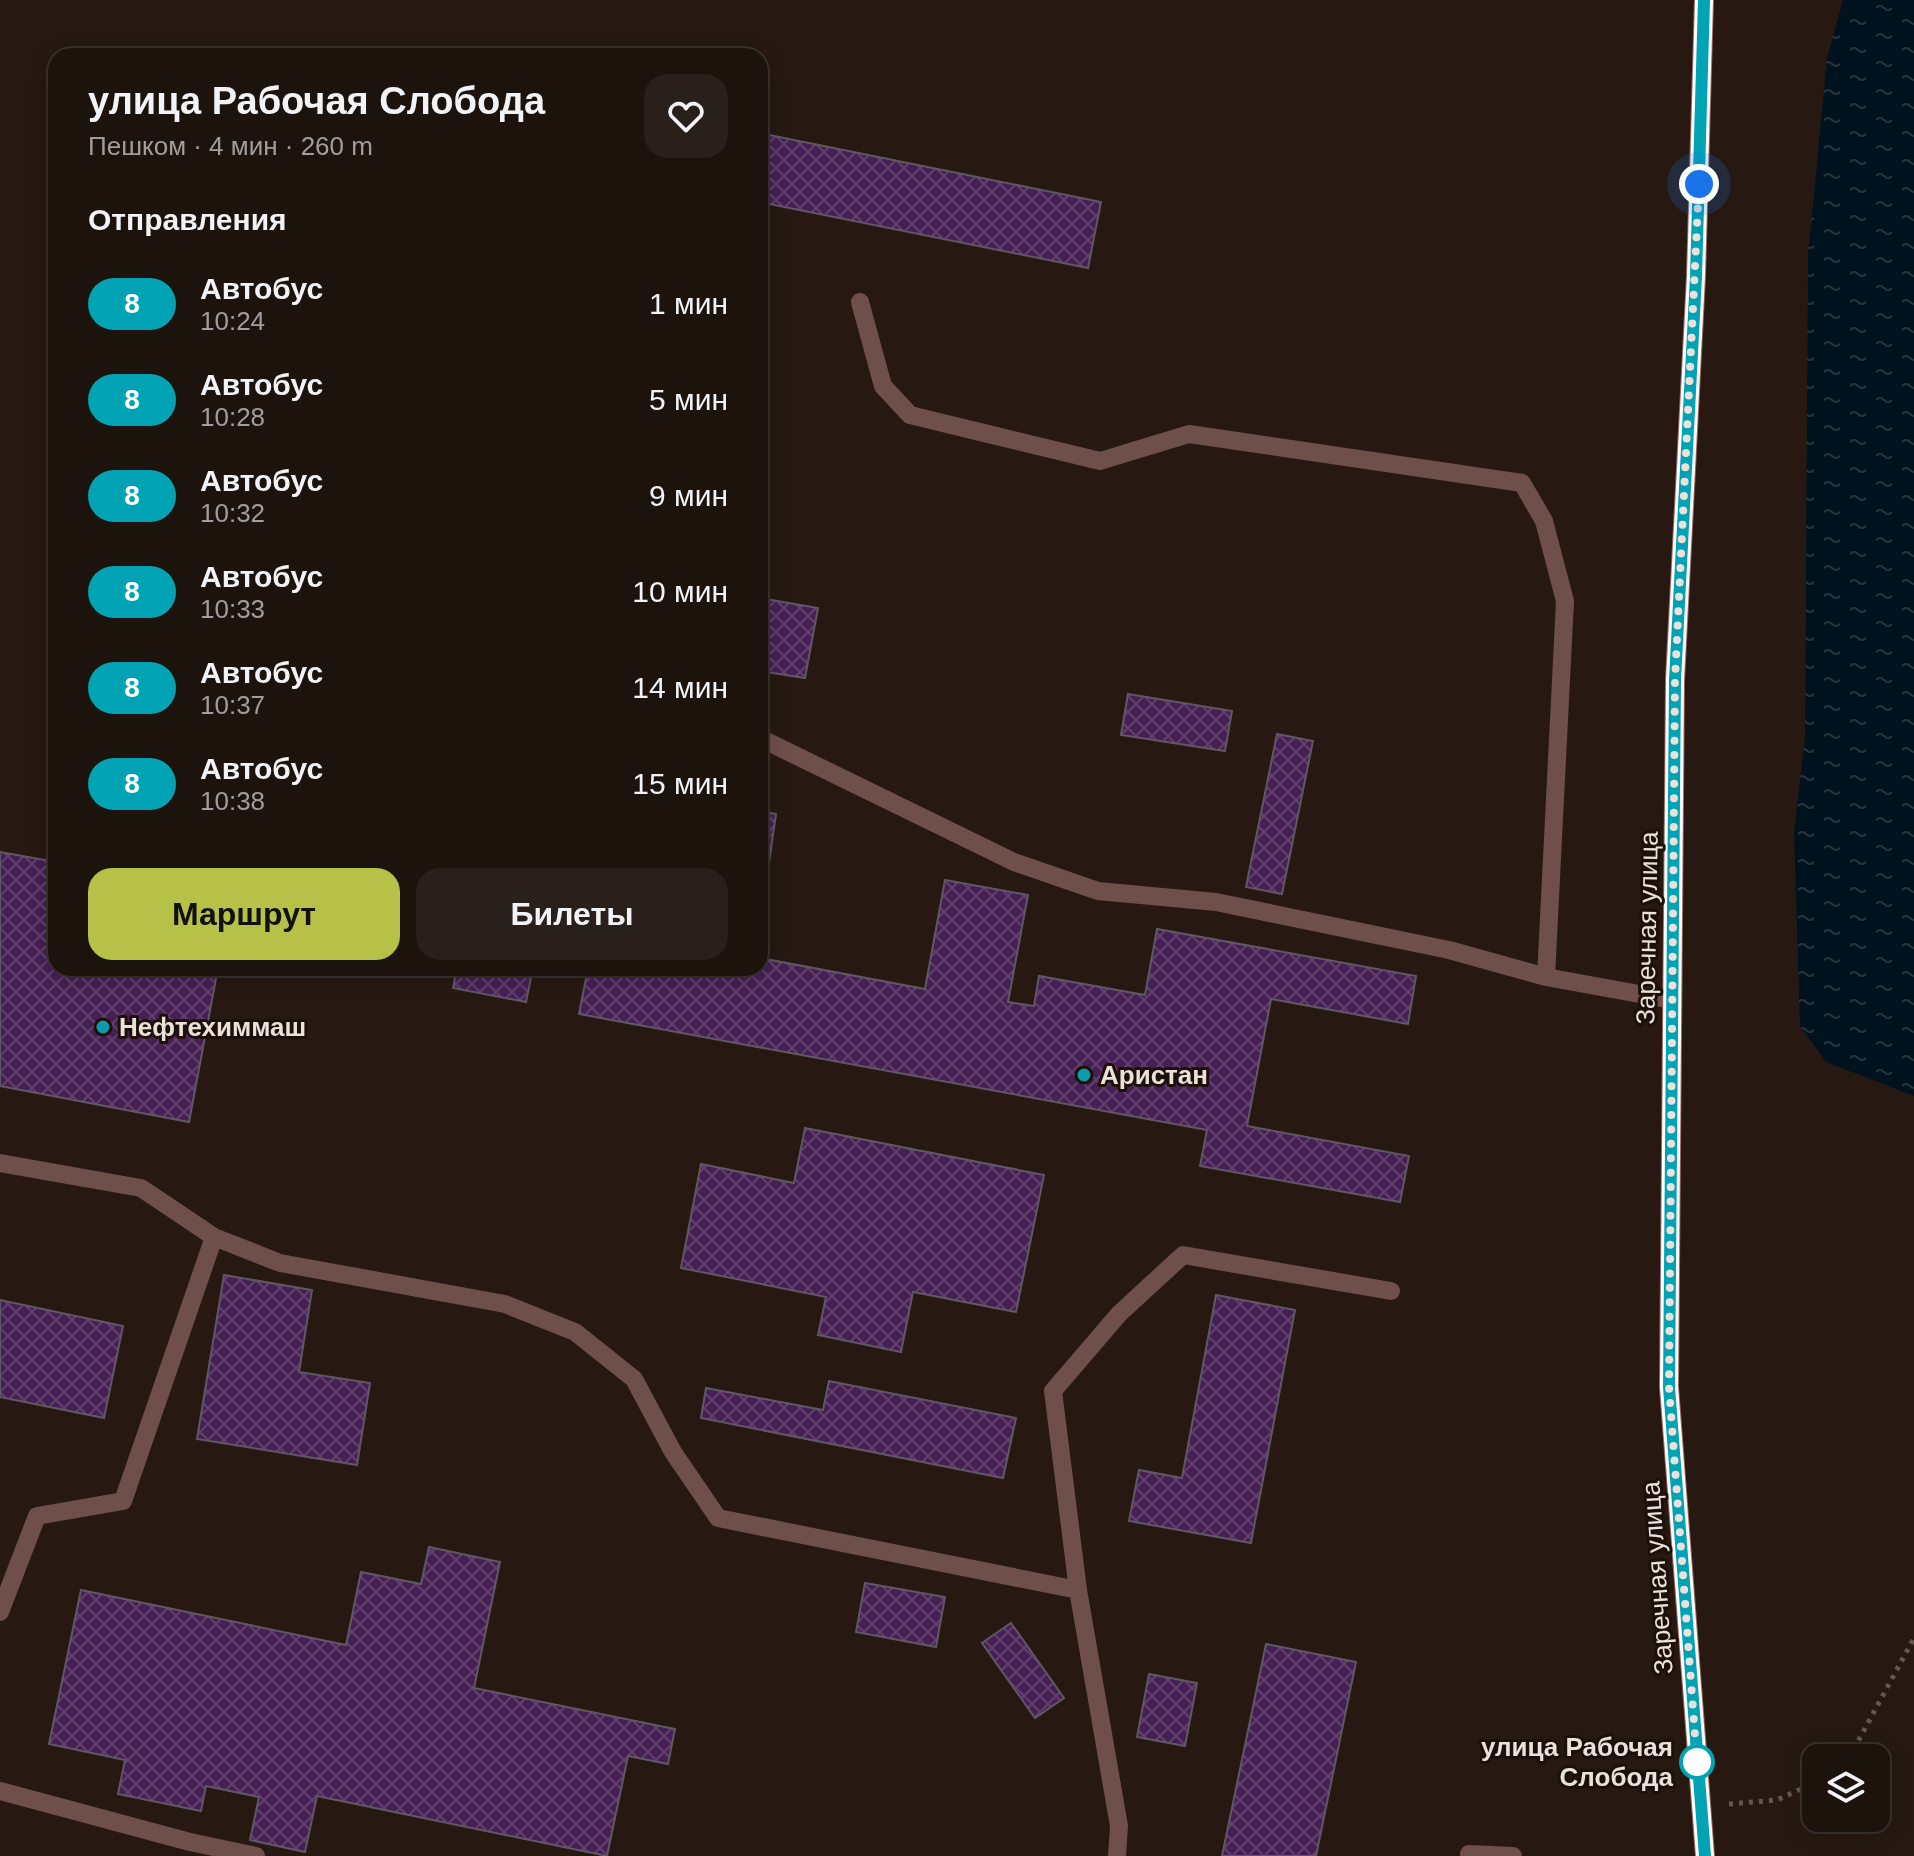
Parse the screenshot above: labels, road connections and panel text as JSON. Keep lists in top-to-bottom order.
{
  "streets": {
    "street": ["Заречная улица"]
  },
  "places": ["Нефтехиммаш", "Аристан", "улица Рабочая Слобода"],
  "lines": ["bus line 8"],
  "page": {
    "heading": [
      ["улица Рабочая Слобода", "Пешком · 4 мин · 260 m"],
      "Отправления"
    ],
    "list": [
      {
        "mark": "8",
        "name": "Автобус",
        "note": "10:24",
        "value": "1 мин"
      },
      {
        "mark": "8",
        "name": "Автобус",
        "note": "10:28",
        "value": "5 мин"
      },
      {
        "mark": "8",
        "name": "Автобус",
        "note": "10:32",
        "value": "9 мин"
      },
      {
        "mark": "8",
        "name": "Автобус",
        "note": "10:33",
        "value": "10 мин"
      },
      {
        "mark": "8",
        "name": "Автобус",
        "note": "10:37",
        "value": "14 мин"
      },
      {
        "mark": "8",
        "name": "Автобус",
        "note": "10:38",
        "value": "15 мин"
      }
    ],
    "buttons": ["Маршрут", "Билеты"]
  }
}
